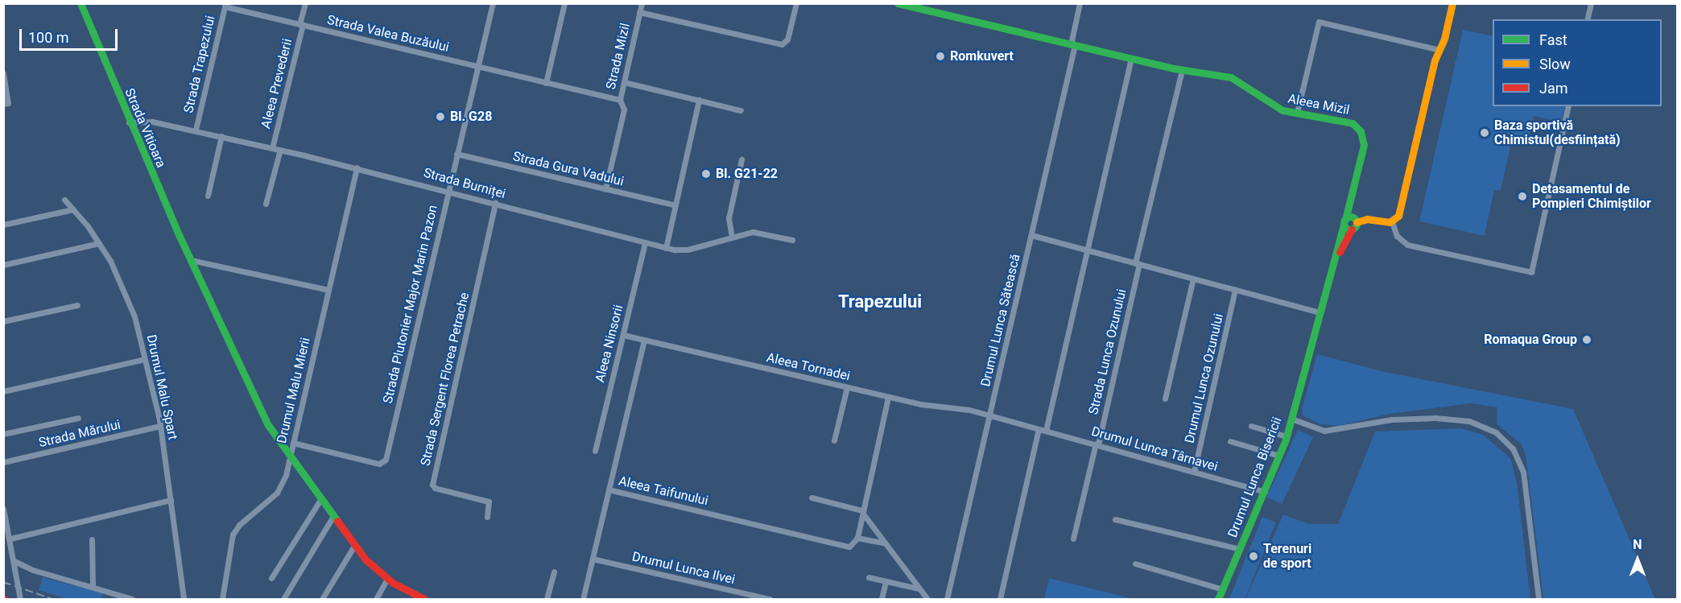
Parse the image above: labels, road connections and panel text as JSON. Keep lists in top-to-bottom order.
{
  "streets": {
    "street": [
      "Strada Valea Buzăului",
      "Strada Mizil",
      "Strada Trapezului",
      "Aleea Prevederii",
      "Aleea Mizil",
      "Strada Vitioara",
      "Strada Gura Vadului",
      "Strada Burniței",
      "Strada Plutonier Major Marin Pazon",
      "Drumul Lunca Sătească",
      "Aleea Ninsorii",
      "Strada Lunca Ozunului",
      "Aleea Tornadei",
      "Drumul Lunca Ozunului",
      "Strada Sergent Florea Petrache",
      "Drumul Malu Spart",
      "Drumul Malu Mierii",
      "Strada Mărului",
      "Drumul Lunca Târnavei",
      "Drumul Lunca Bisericii",
      "Aleea Taifunului",
      "Drumul Lunca Ilvei"
    ]
  },
  "crossings": [
    ["Strada Valea Buzăului", "Strada Mizil"],
    ["Strada Valea Buzăului", "Strada Trapezului"],
    ["Strada Valea Buzăului", "Aleea Prevederii"],
    ["Strada Valea Buzăului", "Strada Plutonier Major Marin Pazon"],
    ["Strada Mizil", "Strada Gura Vadului"],
    ["Strada Trapezului", "Strada Burniței"],
    ["Aleea Prevederii", "Strada Burniței"],
    ["Aleea Mizil", "Drumul Lunca Sătească"],
    ["Aleea Mizil", "Strada Lunca Ozunului"],
    ["Strada Vitioara", "Strada Burniței"],
    ["Strada Vitioara", "Drumul Malu Mierii"],
    ["Strada Gura Vadului", "Strada Plutonier Major Marin Pazon"],
    ["Strada Burniței", "Strada Plutonier Major Marin Pazon"],
    ["Strada Burniței", "Aleea Ninsorii"],
    ["Strada Burniței", "Strada Sergent Florea Petrache"],
    ["Strada Burniței", "Drumul Malu Mierii"],
    ["Strada Plutonier Major Marin Pazon", "Drumul Malu Mierii"],
    ["Drumul Lunca Sătească", "Aleea Tornadei"],
    ["Drumul Lunca Sătească", "Drumul Lunca Târnavei"],
    ["Aleea Ninsorii", "Aleea Tornadei"],
    ["Strada Lunca Ozunului", "Drumul Lunca Târnavei"],
    ["Aleea Tornadei", "Drumul Lunca Târnavei"],
    ["Aleea Tornadei", "Aleea Taifunului"],
    ["Drumul Lunca Ozunului", "Drumul Lunca Târnavei"],
    ["Drumul Malu Spart", "Strada Mărului"],
    ["Drumul Lunca Târnavei", "Drumul Lunca Bisericii"]
  ],
  "districts": ["Trapezului"],
  "places": [
    "Romkuvert",
    "Bl. G28",
    "Baza sportivă Chimistul(desființată)",
    "Bl. G21-22",
    "Detasamentul de Pompieri Chimiștilor",
    "Romaqua Group",
    "Terenuri de sport"
  ],
  "legend": ["Fast", "Slow", "Jam"],
  "scale_bar": "100 m",
  "north": "top"
}
